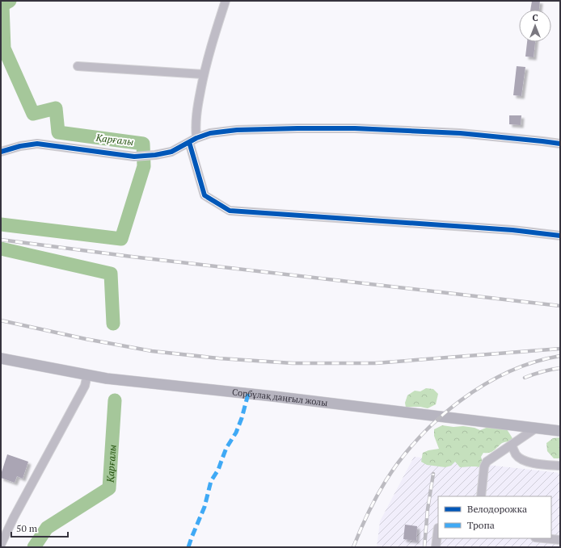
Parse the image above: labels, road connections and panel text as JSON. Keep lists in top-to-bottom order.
{
  "streets": {
    "main road": ["Сорбұлақ даңғыл жолы"]
  },
  "water": ["Қарғалы"],
  "legend": ["Велодорожка", "Тропа"],
  "scale_bar": "50 m",
  "north": "top"
}
